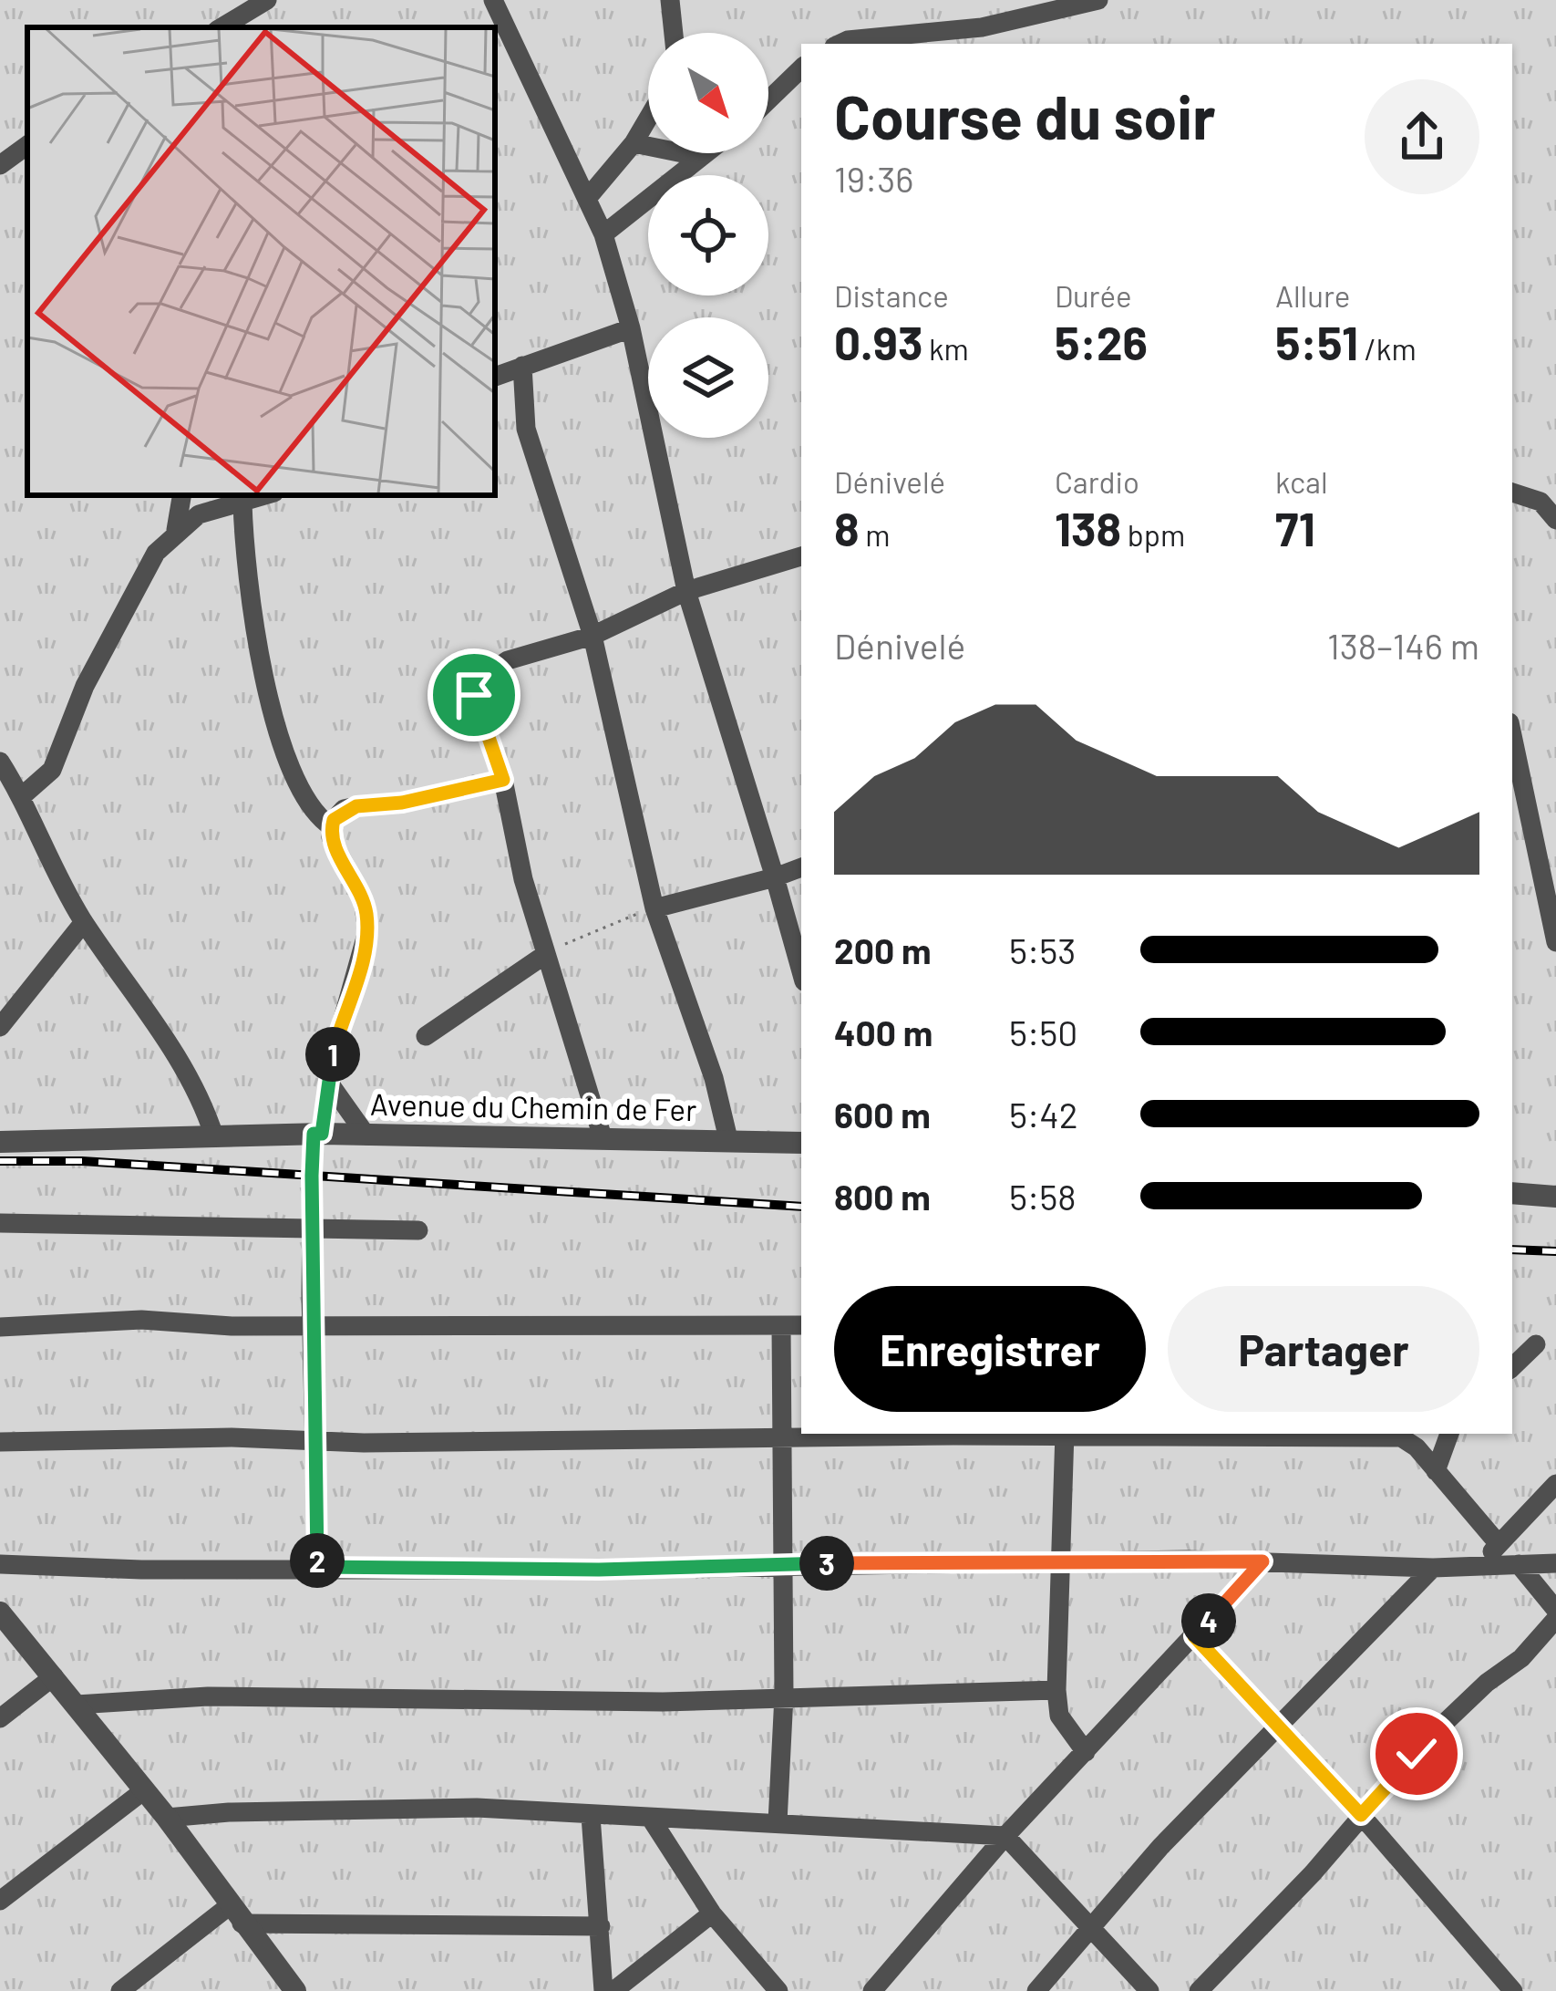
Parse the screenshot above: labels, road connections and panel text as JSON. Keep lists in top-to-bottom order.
{
  "streets": {
    "street": ["Avenue du Chemin de Fer"]
  },
  "north": "bottom right",
  "page": {
    "heading": ["Course du soir", "19:36"],
    "stats": [
      ["Distance", "0.93 km"],
      ["Durée", "5:26"],
      ["Allure", "5:51 /km"],
      ["Dénivelé", "8 m"],
      ["Cardio", "138 bpm"],
      ["kcal", "71"]
    ],
    "chart": ["Dénivelé", "138–146 m"],
    "list": [
      {
        "name": "200 m",
        "note": "5:53"
      },
      {
        "name": "400 m",
        "note": "5:50"
      },
      {
        "name": "600 m",
        "note": "5:42"
      },
      {
        "name": "800 m",
        "note": "5:58"
      }
    ],
    "pins": [
      "1",
      "2",
      "3",
      "4"
    ],
    "buttons": ["Enregistrer", "Partager"]
  }
}
